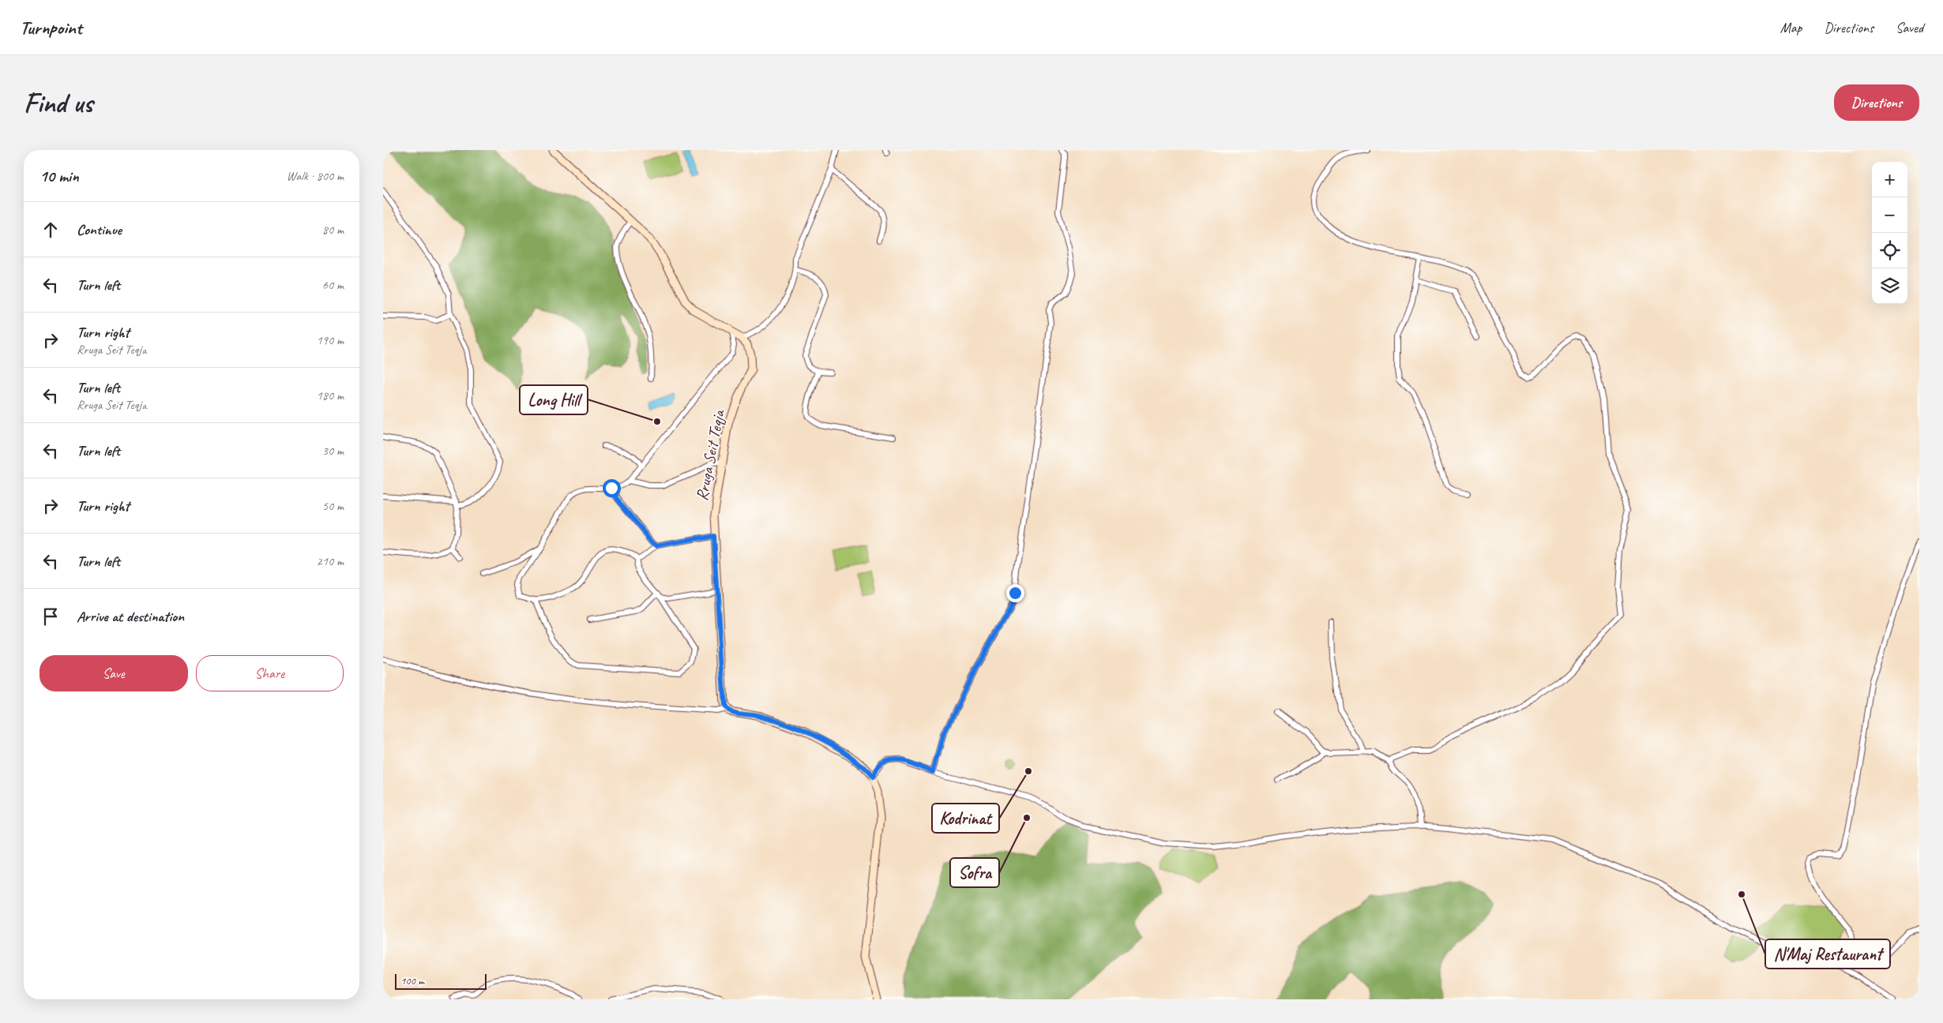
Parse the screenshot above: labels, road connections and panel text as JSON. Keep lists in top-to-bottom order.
{
  "streets": {
    "main road": ["Rruga Seit Teqja"]
  },
  "places": [
    "Long Hill",
    "Kodrinat",
    "Sofra",
    "N'Maj Restaurant"
  ],
  "scale_bar": "100 m",
  "page": {
    "header": "Turnpoint",
    "nav": ["Map", "Directions", "Saved"],
    "buttons": [
      "Directions",
      ["Save", "Share"]
    ],
    "title": "Find us",
    "heading": ["10 min", "Walk · 800 m"],
    "map_buttons": ["+", "−"],
    "list": [
      ["Continue", "80 m"],
      ["Turn left", "60 m"],
      ["Turn right", "Rruga Seit Teqja", "190 m"],
      ["Turn left", "Rruga Seit Teqja", "180 m"],
      ["Turn left", "30 m"],
      ["Turn right", "50 m"],
      ["Turn left", "210 m"],
      "Arrive at destination"
    ],
    "scale": "100 m"
  }
}
